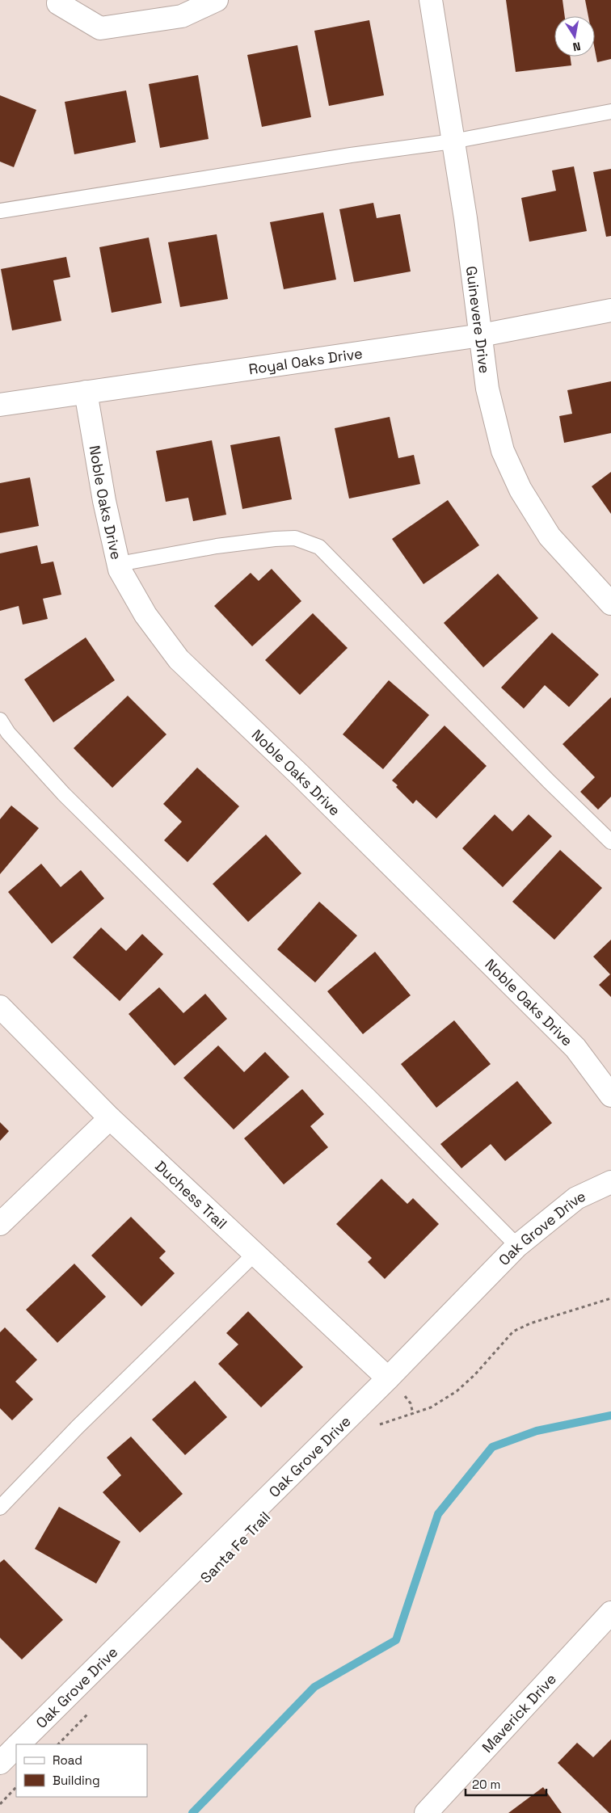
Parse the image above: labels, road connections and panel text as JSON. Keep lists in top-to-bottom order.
{
  "streets": {
    "street": [
      "Guinevere Drive",
      "Royal Oaks Drive",
      "Noble Oaks Drive",
      "Duchess Trail",
      "Oak Grove Drive",
      "Maverick Drive"
    ]
  },
  "crossings": [
    ["Guinevere Drive", "Royal Oaks Drive"],
    ["Royal Oaks Drive", "Noble Oaks Drive"],
    ["Duchess Trail", "Oak Grove Drive"]
  ],
  "legend": ["Road", "Building"],
  "scale_bar": "20 m",
  "north": "bottom"
}
